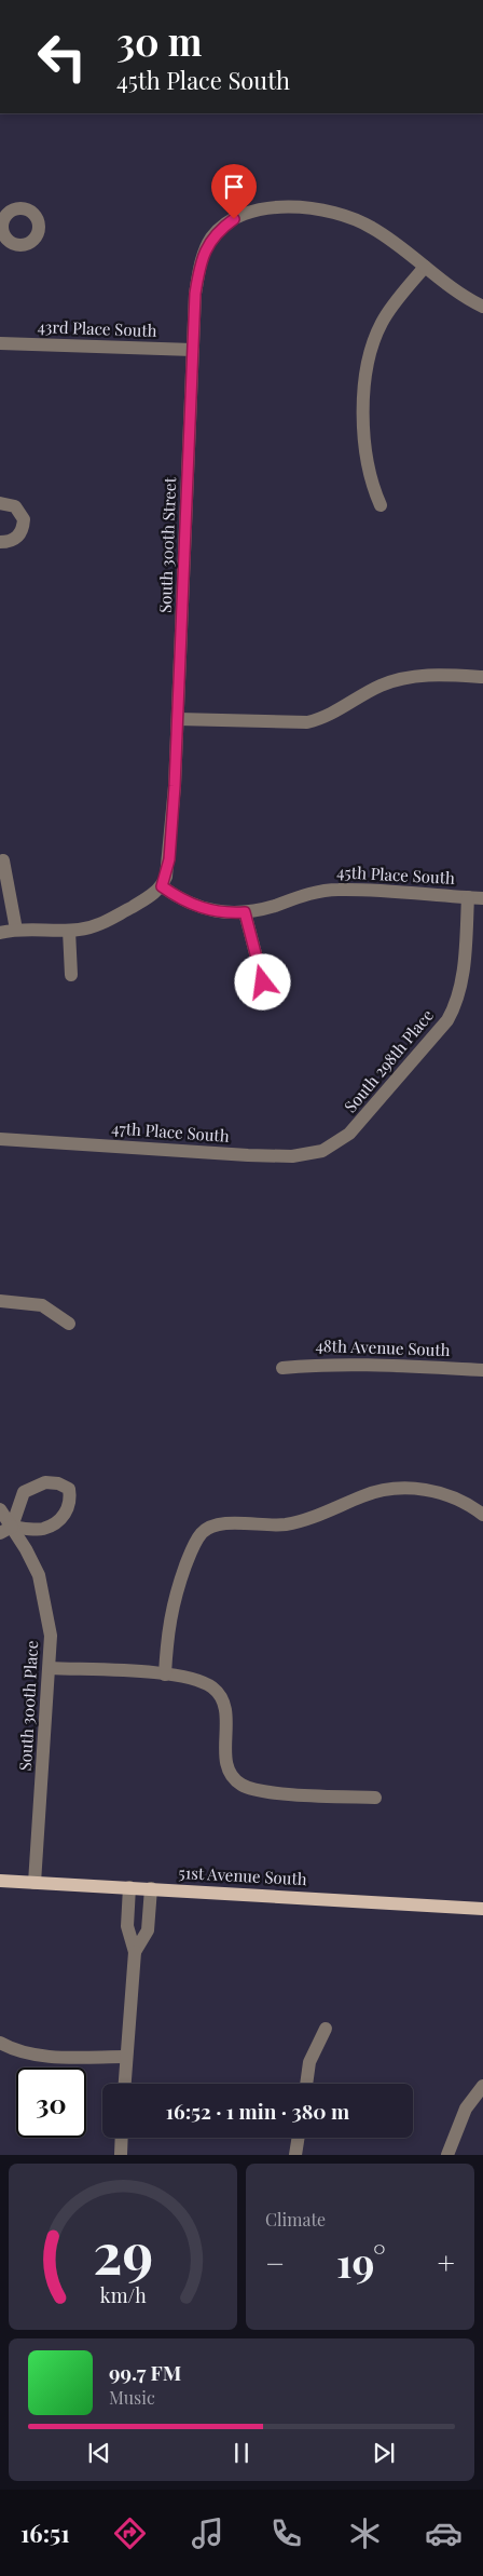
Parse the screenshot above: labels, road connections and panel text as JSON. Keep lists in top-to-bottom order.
{
  "streets": {
    "main road": ["51st Avenue South"],
    "street": [
      "43rd Place South",
      "South 300th Street",
      "45th Place South",
      "South 298th Place",
      "47th Place South",
      "48th Avenue South",
      "South 300th Place"
    ]
  },
  "crossings": [
    ["43rd Place South", "South 300th Street"],
    ["South 300th Street", "45th Place South"],
    ["45th Place South", "South 298th Place"],
    ["South 298th Place", "47th Place South"],
    ["South 300th Place", "51st Avenue South"]
  ],
  "page": {
    "turn": ["30 m", "45th Place South"],
    "limit": "30",
    "trip": "16:52 · 1 min · 380 m",
    "tile": "Climate",
    "heat": ["−", "19°", "+"],
    "song": ["99.7 FM", "Music"],
    "tabs": "16:51",
    "gauge": ["29", "km/h"]
  }
}
